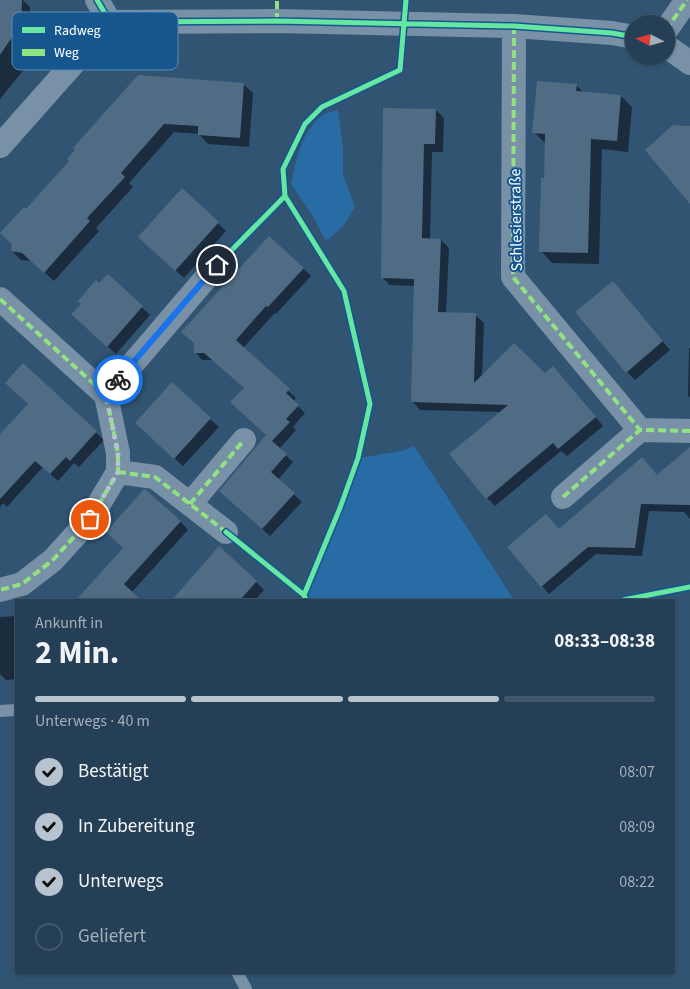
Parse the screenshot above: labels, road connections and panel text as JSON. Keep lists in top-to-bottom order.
{
  "streets": {
    "street": ["Schlesierstraße"]
  },
  "legend": ["Radweg", "Weg"],
  "north": "left",
  "page": {
    "heading": ["2 Min.", "Ankunft in", "08:33–08:38"],
    "bar": "Unterwegs · 40 m",
    "list": [
      ["Bestätigt", "08:07"],
      ["In Zubereitung", "08:09"],
      ["Unterwegs", "08:22"],
      "Geliefert"
    ]
  }
}
